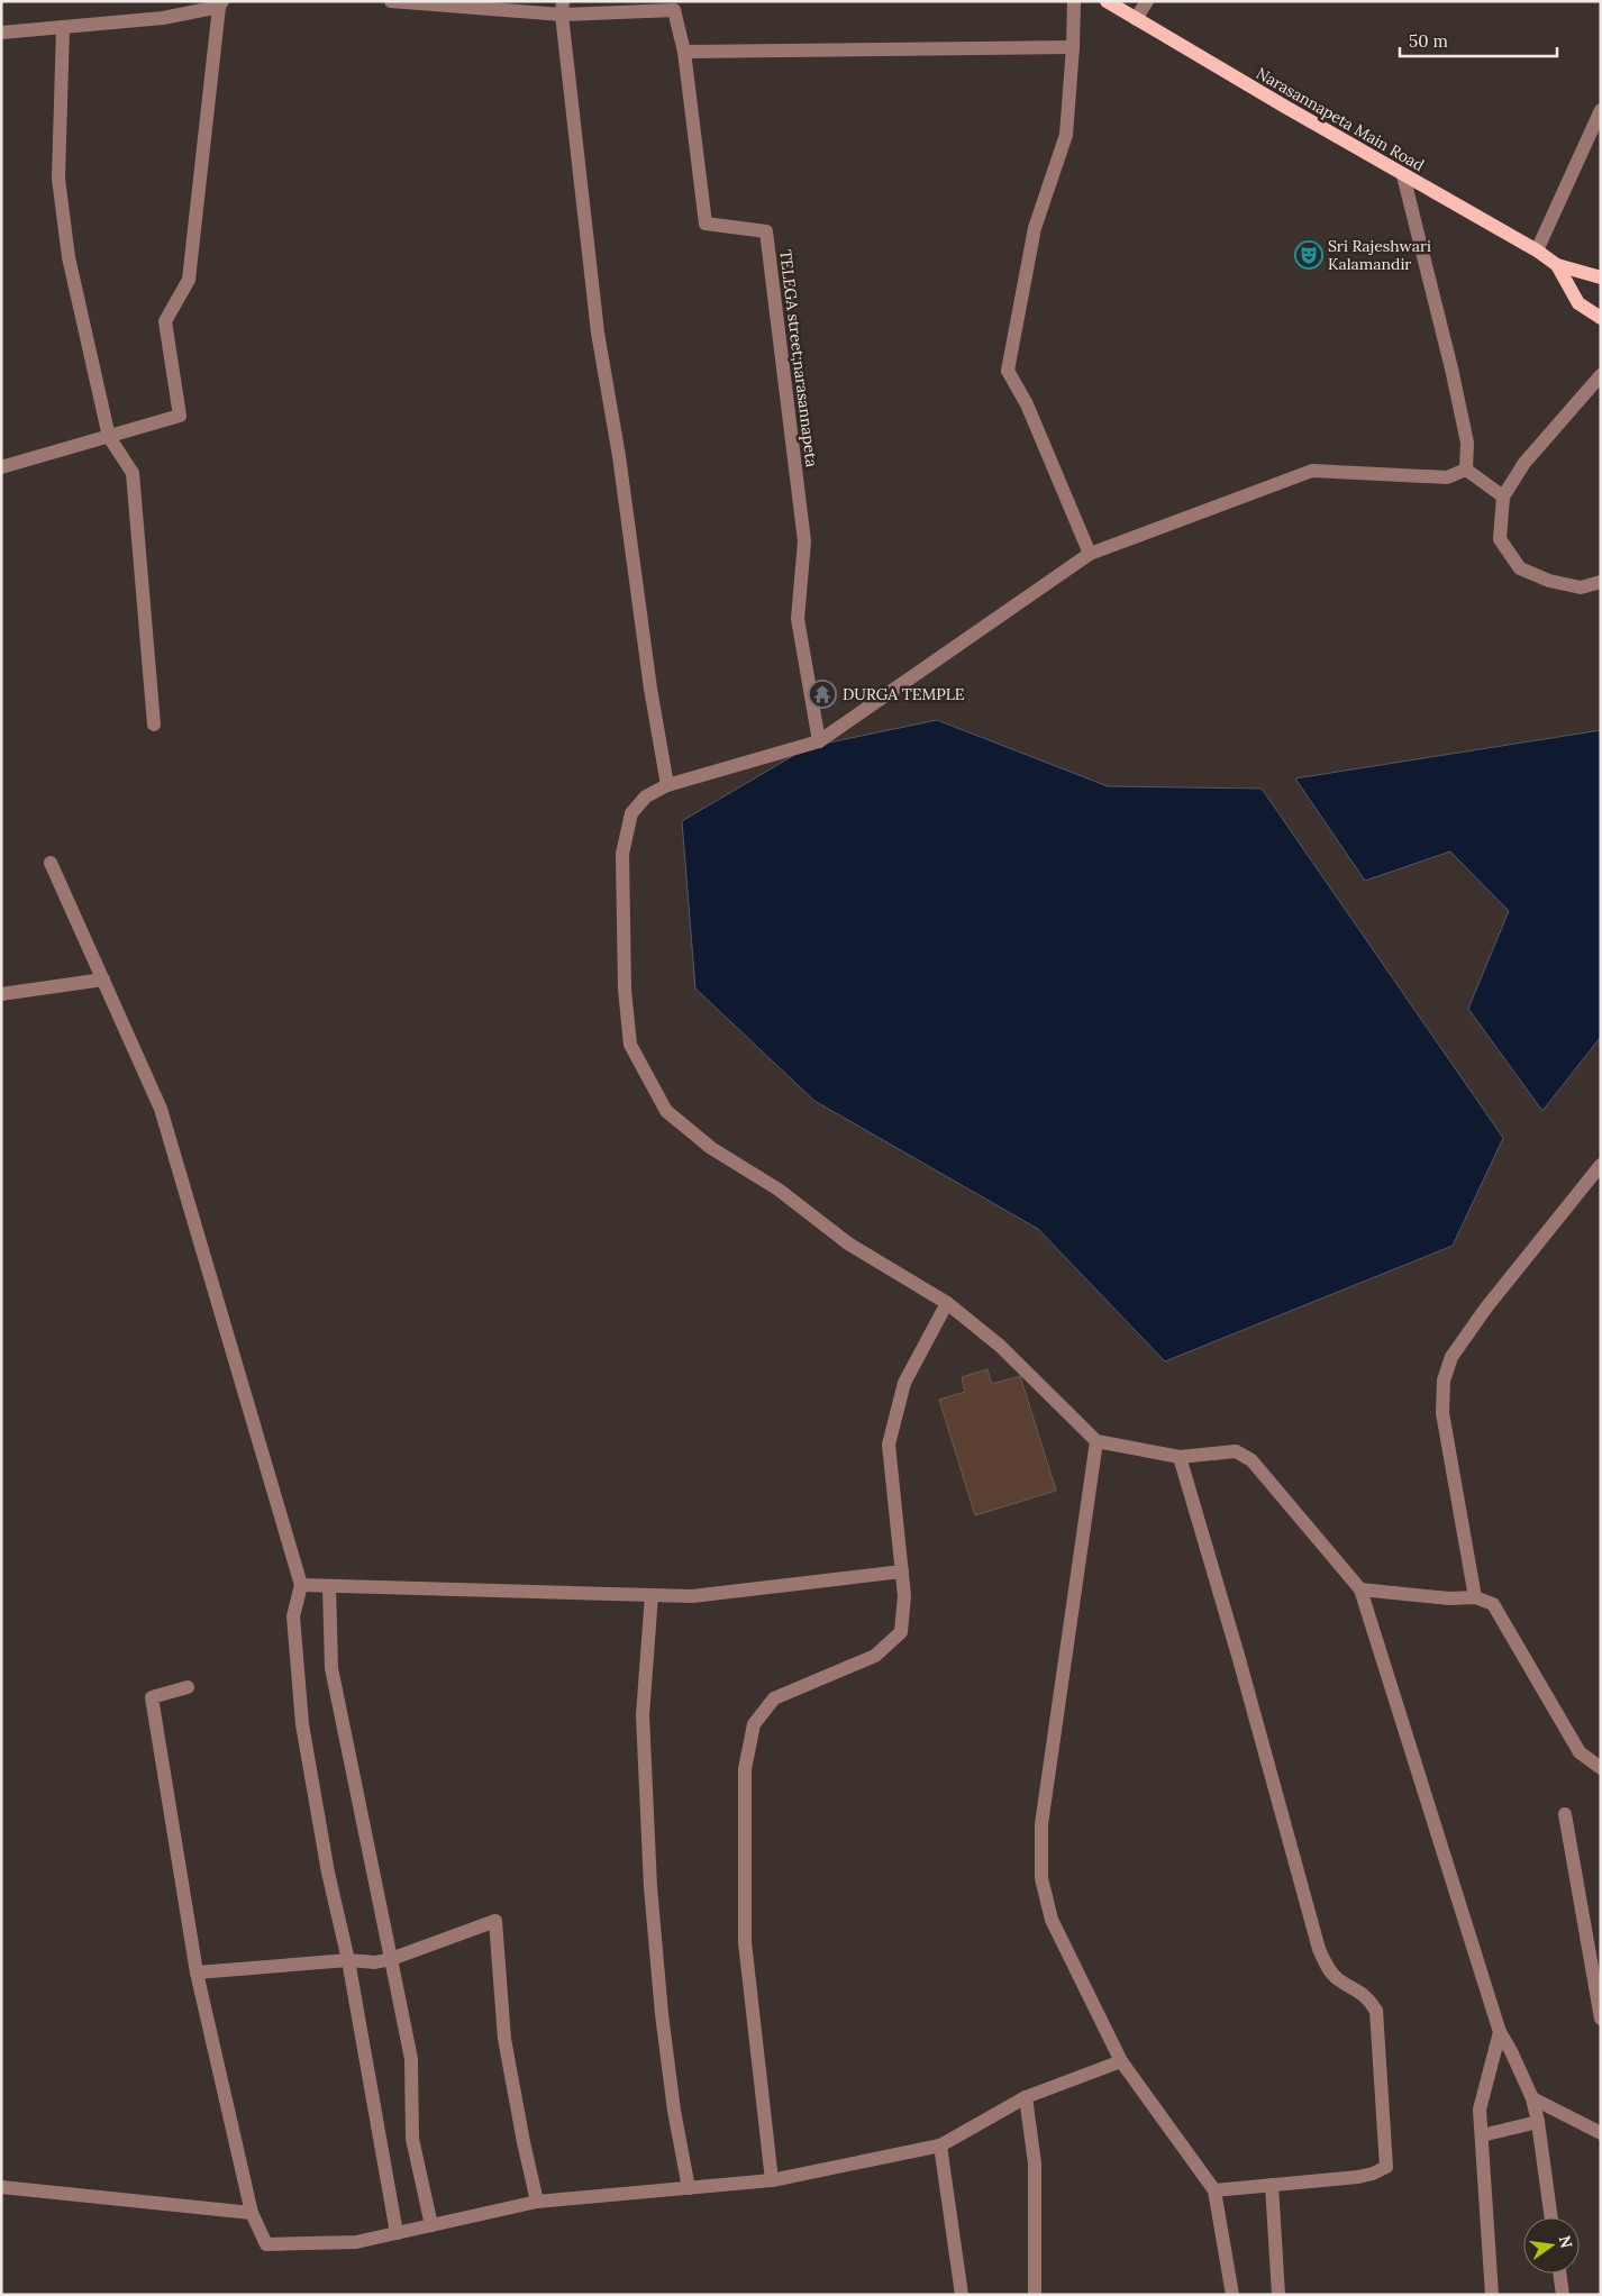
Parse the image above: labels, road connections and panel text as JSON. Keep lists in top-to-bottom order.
{
  "streets": {
    "main road": ["Narasannapeta Main Road"],
    "street": ["TELEGA street;narasannapeta"]
  },
  "places": {
    "theatre": ["Sri Rajeshwari Kalamandir"],
    "temple": ["DURGA TEMPLE"]
  },
  "scale_bar": "50 m",
  "north": "right"
}
